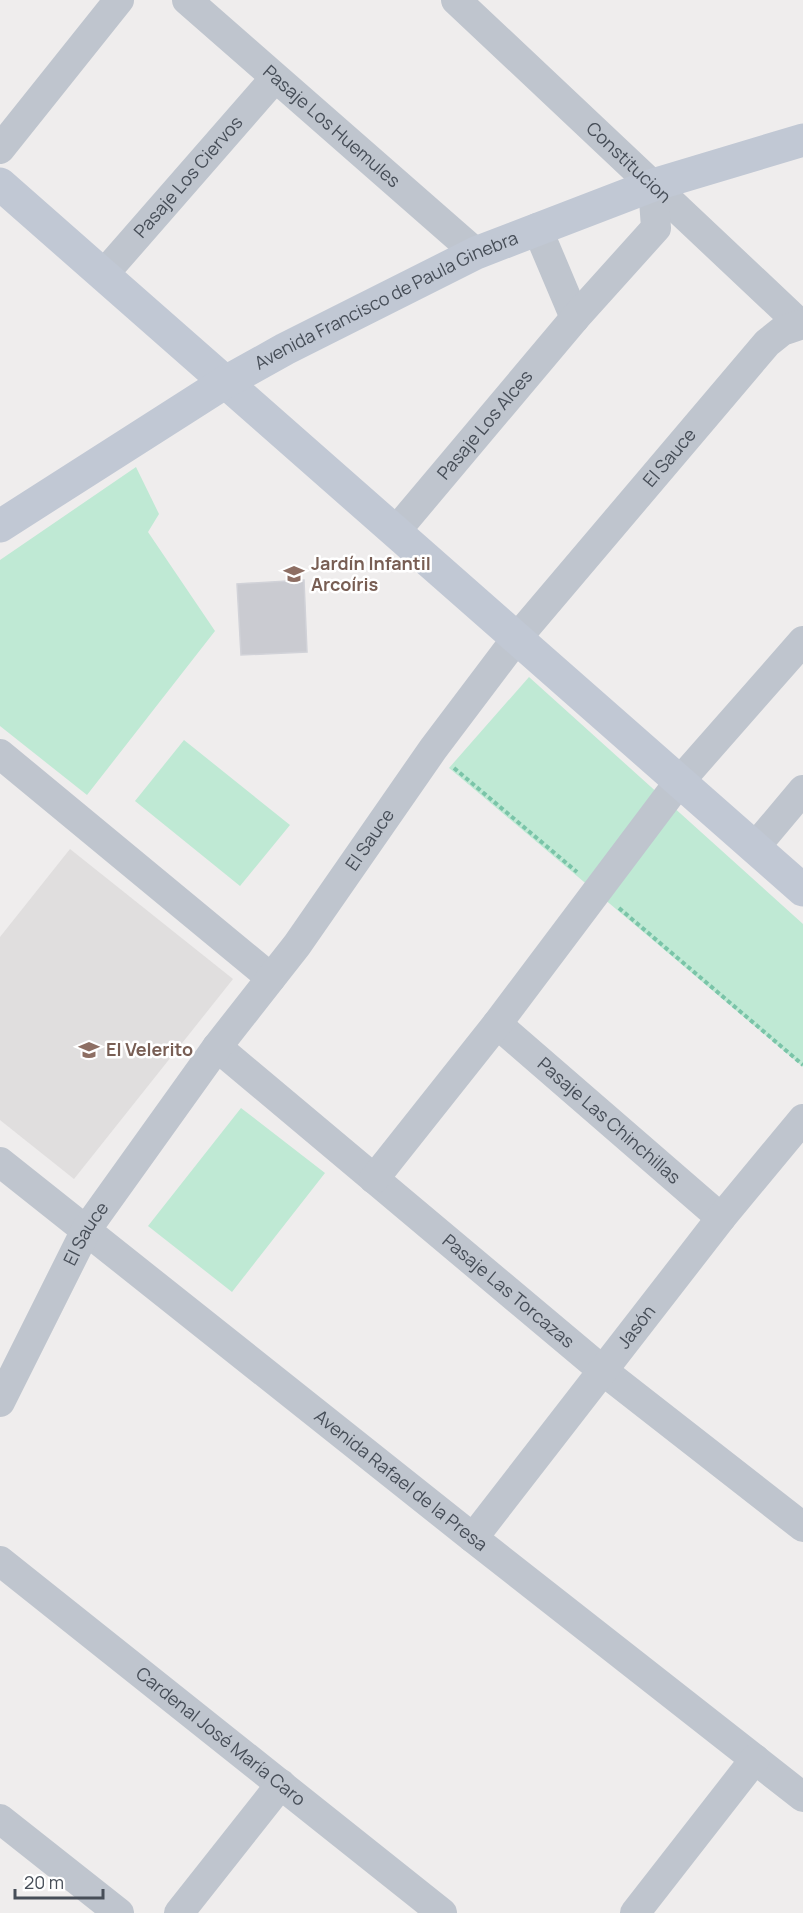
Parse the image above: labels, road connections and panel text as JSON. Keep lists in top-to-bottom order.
{
  "streets": {
    "street": [
      "Pasaje Los Huemules",
      "Constitucion",
      "Pasaje Los Ciervos",
      "Avenida Francisco de Paula Ginebra",
      "Pasaje Los Alces",
      "El Sauce",
      "Pasaje Las Chinchillas",
      "Pasaje Las Torcazas",
      "Jasón",
      "Avenida Rafael de la Presa",
      "Cardenal José María Caro"
    ]
  },
  "crossings": [
    ["Pasaje Los Huemules", "Pasaje Los Ciervos"],
    ["Pasaje Los Huemules", "Avenida Francisco de Paula Ginebra"],
    ["Constitucion", "Avenida Francisco de Paula Ginebra"],
    ["Constitucion", "Pasaje Los Alces"],
    ["Constitucion", "El Sauce"],
    ["Avenida Francisco de Paula Ginebra", "Pasaje Los Alces"],
    ["El Sauce", "Pasaje Las Torcazas"],
    ["El Sauce", "Avenida Rafael de la Presa"],
    ["Pasaje Las Chinchillas", "Jasón"],
    ["Pasaje Las Torcazas", "Jasón"],
    ["Jasón", "Avenida Rafael de la Presa"]
  ],
  "places": {
    "school or university": ["Jardín Infantil Arcoíris", "El Velerito"]
  },
  "scale_bar": "20 m"
}
